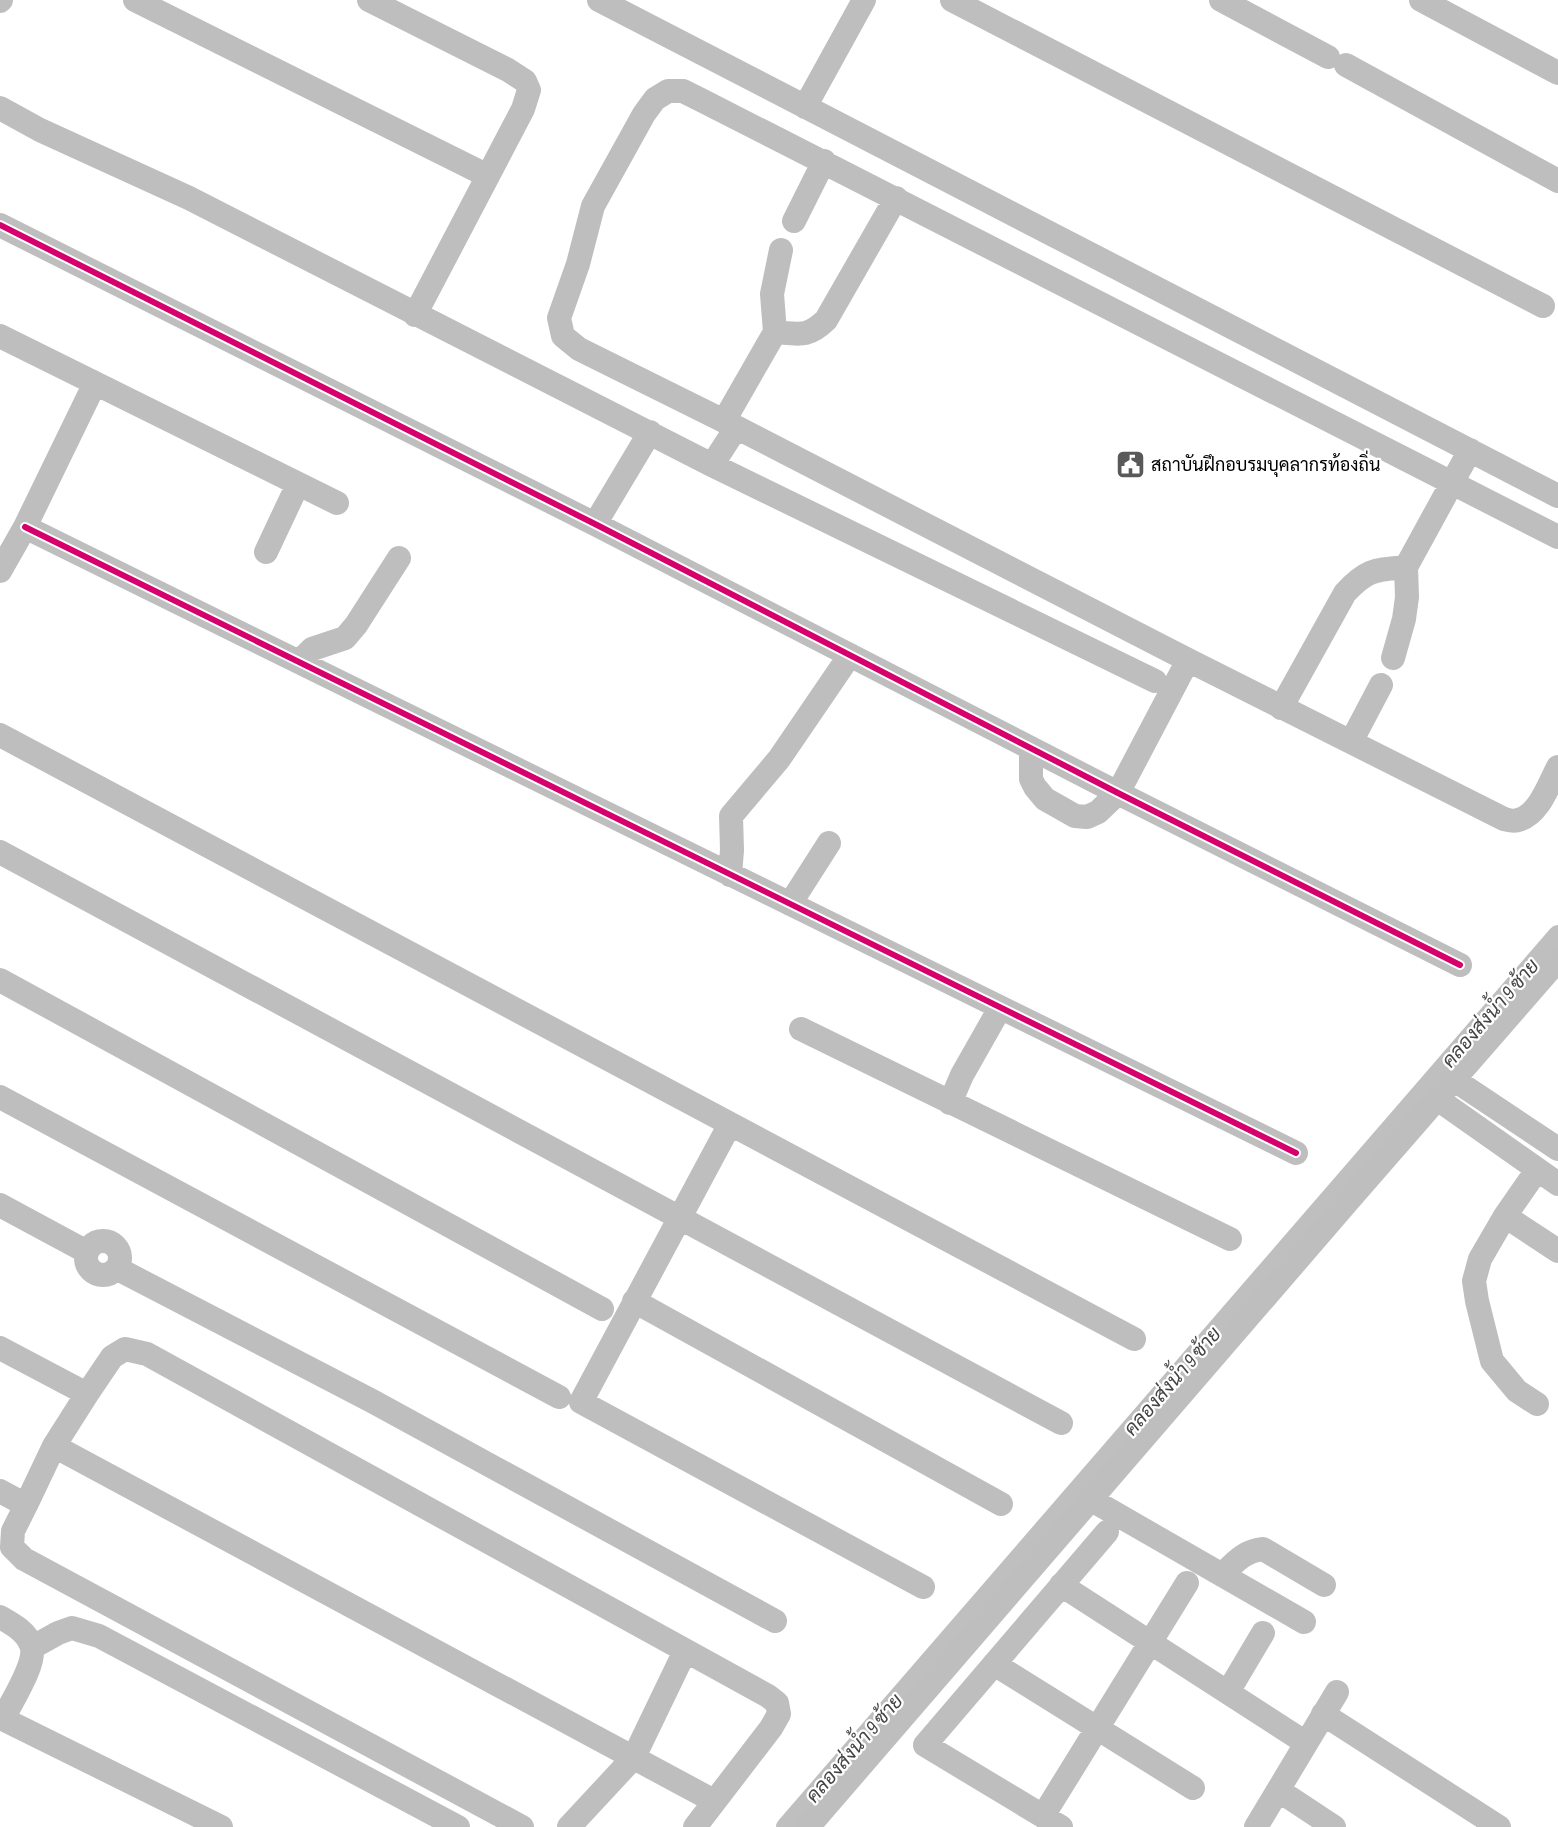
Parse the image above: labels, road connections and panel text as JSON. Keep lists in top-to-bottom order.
{
  "water": ["คลองส่งน้ำ 9 ซ้าย"],
  "places": {
    "public building": ["สถาบันฝึกอบรมบุคลากรท้องถิ่น"]
  }
}
